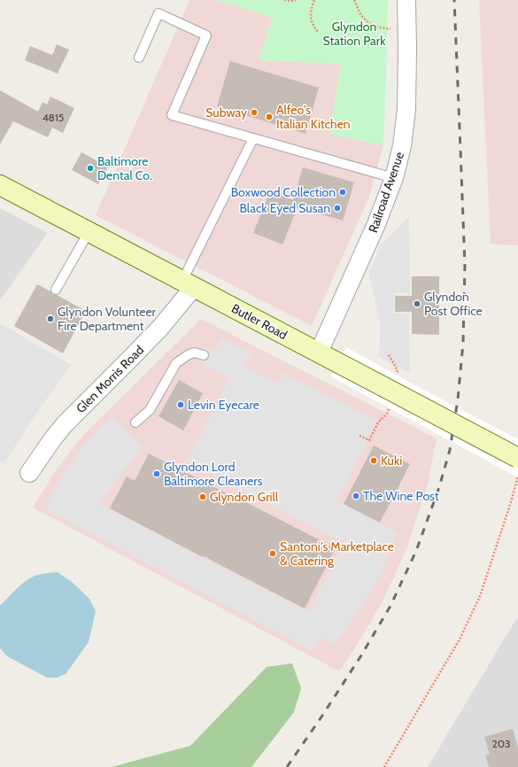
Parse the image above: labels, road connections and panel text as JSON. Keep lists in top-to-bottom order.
{
  "streets": {
    "main road": ["Butler Road"],
    "street": ["Railroad Avenue", "Glen Morris Road"]
  },
  "crossings": [
    ["Railroad Avenue", "Butler Road"],
    ["Butler Road", "Glen Morris Road"]
  ],
  "parks": ["Glyndon Station Park"],
  "places": [
    "Subway",
    "Alfeo's Italian Kitchen",
    "Baltimore Dental Co.",
    "Boxwood Collection",
    "Black Eyed Susan",
    "Glyndon Post Office",
    "Glyndon Volunteer Fire Department",
    "Levin Eyecare",
    "Kuki",
    "Glyndon Lord Baltimore Cleaners",
    "The Wine Post",
    "Glyndon Grill",
    "Santoni's Marketplace & Catering"
  ],
  "house_numbers": ["4815", "203"]
}
